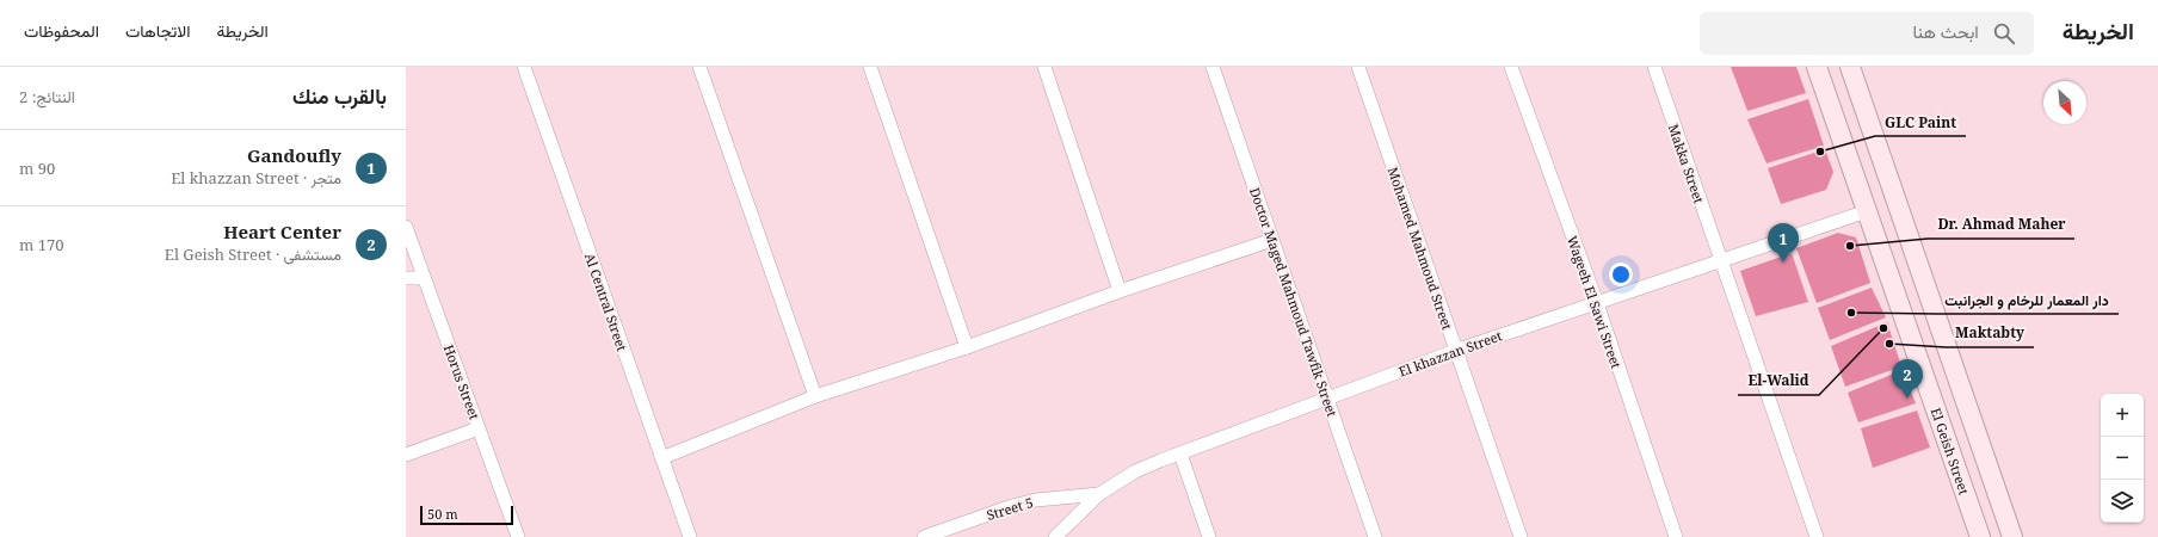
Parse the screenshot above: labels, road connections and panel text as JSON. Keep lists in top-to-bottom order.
{
  "streets": {
    "street": [
      "Makka Street",
      "Mohamed Mahmoud Street",
      "Al Central Street",
      "Doctor Maged Mahmoud Tawfik Street",
      "Wageeh El Sawi Street",
      "El khazzan Street",
      "Horus Street",
      "El Geish Street",
      "Street 5"
    ]
  },
  "crossings": [
    ["Makka Street", "El khazzan Street"],
    ["Mohamed Mahmoud Street", "El khazzan Street"],
    ["Doctor Maged Mahmoud Tawfik Street", "El khazzan Street"],
    ["Wageeh El Sawi Street", "El khazzan Street"],
    ["El khazzan Street", "El Geish Street"],
    ["El khazzan Street", "Street 5"]
  ],
  "places": [
    "GLC Paint",
    "Dr. Ahmad Maher",
    "دار المعمار للرخام و الجرانبت",
    "El-Walid",
    "Maktabty"
  ],
  "scale_bar": "50 m",
  "north": "bottom right",
  "page": {
    "header": "الخريطة",
    "search": "ابحث هنا",
    "nav": ["الخريطة", "الاتجاهات", "المحفوظات"],
    "heading": ["بالقرب منك", "النتائج: 2"],
    "list": [
      {
        "mark": "1",
        "name": "Gandoufly",
        "note": "متجر · El khazzan Street",
        "value": "90 m"
      },
      {
        "mark": "2",
        "name": "Heart Center",
        "note": "مستشفى · El Geish Street",
        "value": "170 m"
      }
    ],
    "pins": ["1", "2"],
    "map_buttons": ["+", "−"],
    "scale": "50 m"
  }
}
